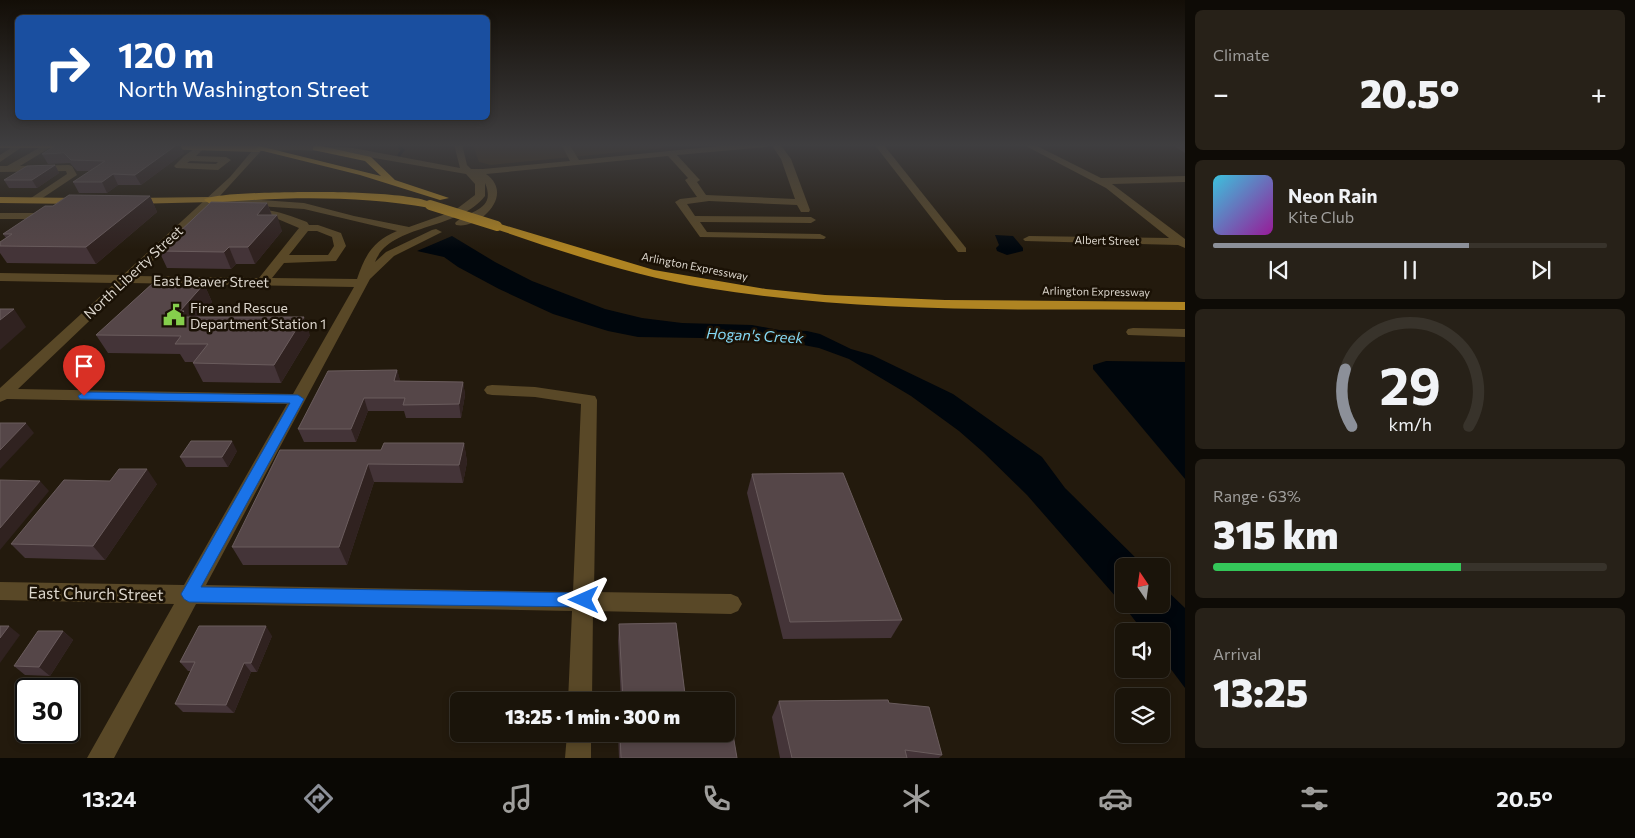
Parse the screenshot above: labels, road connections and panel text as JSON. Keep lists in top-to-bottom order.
{
  "streets": {
    "highway": ["Arlington Expressway"],
    "street": [
      "Albert Street",
      "North Liberty Street",
      "East Beaver Street",
      "East Church Street"
    ]
  },
  "crossings": [
    ["Arlington Expressway", "North Liberty Street"],
    ["North Liberty Street", "East Beaver Street"]
  ],
  "water": ["Hogan's Creek"],
  "places": {
    "public building": ["Fire and Rescue Department Station 1"]
  },
  "north": "top",
  "page": {
    "tile": [
      "Climate",
      ["Range · 63%", "315 km"],
      ["Arrival", "13:25"]
    ],
    "turn": ["120 m", "North Washington Street"],
    "heat": ["−", "20.5°", "+"],
    "song": ["Neon Rain", "Kite Club"],
    "limit": "30",
    "trip": "13:25 · 1 min · 300 m",
    "tabs": ["13:24", "20.5°"],
    "gauge": ["29", "km/h"]
  }
}
